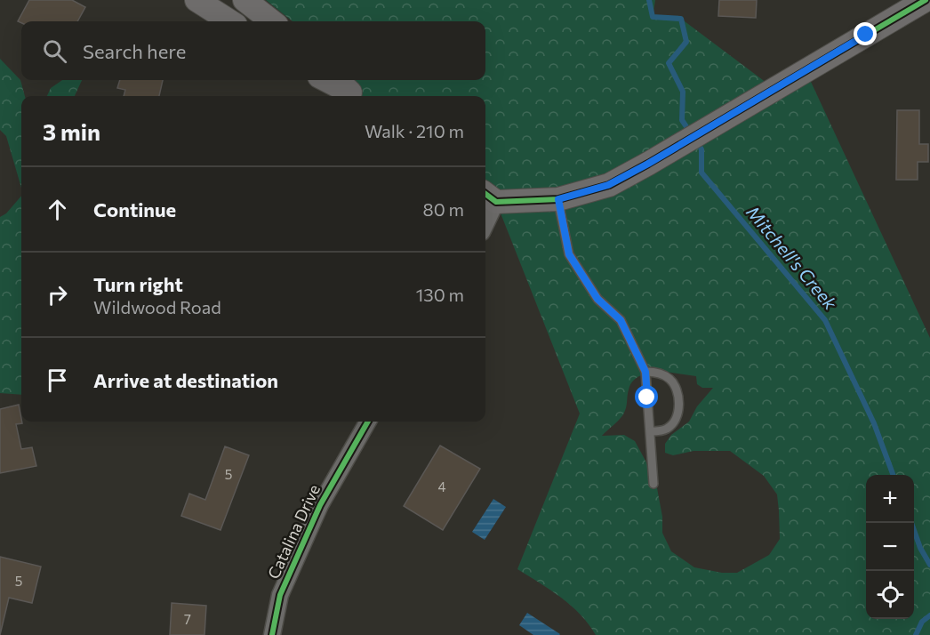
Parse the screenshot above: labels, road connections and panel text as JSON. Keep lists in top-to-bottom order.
{
  "streets": {
    "street": ["Catalina Drive"]
  },
  "water": ["Mitchell's Creek"],
  "house_numbers": [
    "5",
    "4",
    "5",
    "7"
  ],
  "page": {
    "search": "Search here",
    "heading": ["3 min", "Walk · 210 m"],
    "list": [
      ["Continue", "80 m"],
      ["Turn right", "Wildwood Road", "130 m"],
      "Arrive at destination"
    ],
    "map_buttons": ["+", "−"]
  }
}
